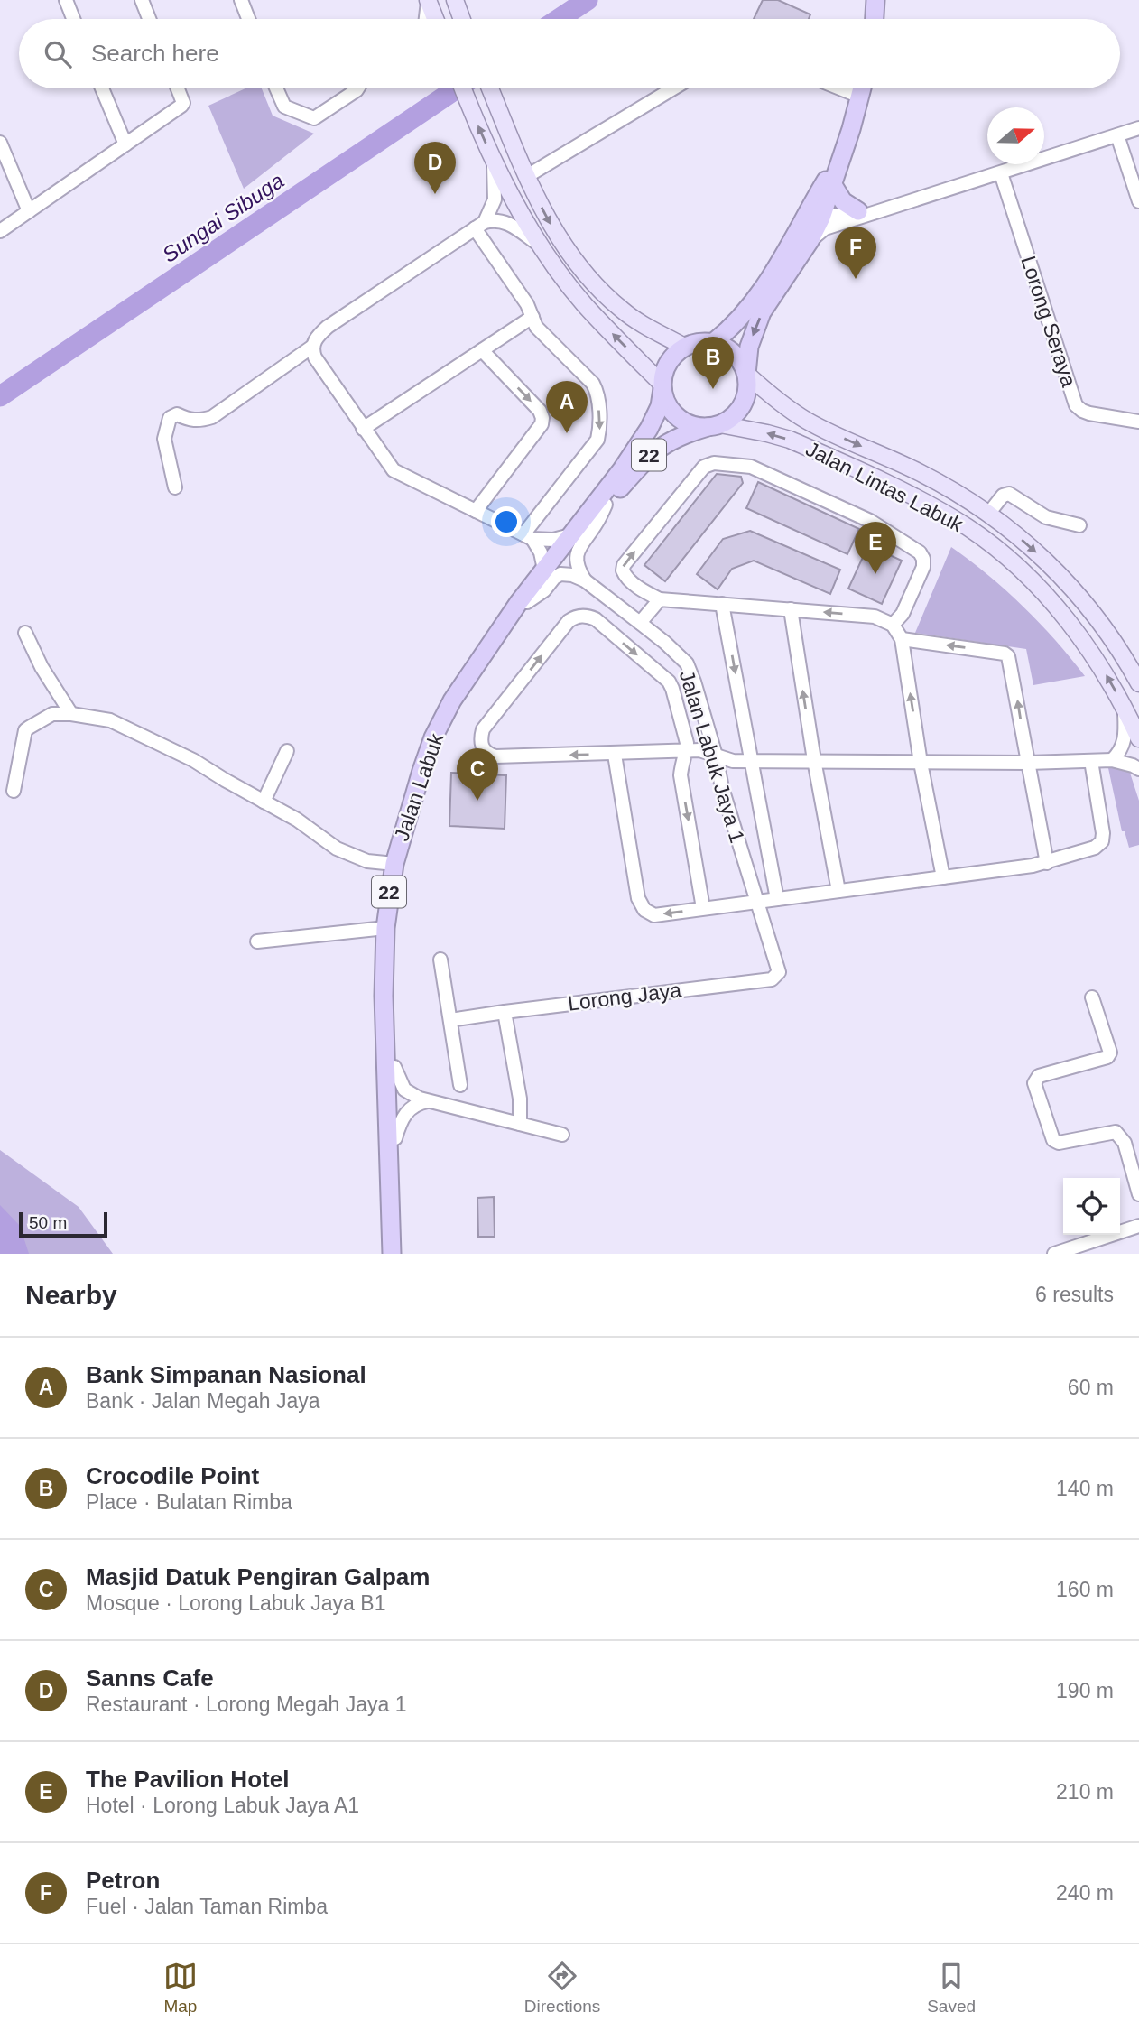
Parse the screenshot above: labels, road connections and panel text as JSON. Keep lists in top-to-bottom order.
{
  "streets": {
    "highway": ["22", "Jalan Labuk"],
    "main road": ["Jalan Lintas Labuk"],
    "street": ["Lorong Seraya", "Jalan Labuk Jaya 1", "Lorong Jaya"]
  },
  "crossings": [
    ["22", "Jalan Lintas Labuk"],
    ["22", "Jalan Labuk"],
    ["Jalan Lintas Labuk", "Jalan Labuk"],
    ["Jalan Labuk Jaya 1", "Lorong Jaya"]
  ],
  "water": ["Sungai Sibuga"],
  "scale_bar": "50 m",
  "north": "right",
  "page": {
    "search": "Search here",
    "pins": [
      "D",
      "F",
      "B",
      "A",
      "E",
      "C"
    ],
    "scale": "50 m",
    "heading": ["Nearby", "6 results"],
    "list": [
      {
        "mark": "A",
        "name": "Bank Simpanan Nasional",
        "note": "Bank · Jalan Megah Jaya",
        "value": "60 m"
      },
      {
        "mark": "B",
        "name": "Crocodile Point",
        "note": "Place · Bulatan Rimba",
        "value": "140 m"
      },
      {
        "mark": "C",
        "name": "Masjid Datuk Pengiran Galpam",
        "note": "Mosque · Lorong Labuk Jaya B1",
        "value": "160 m"
      },
      {
        "mark": "D",
        "name": "Sanns Cafe",
        "note": "Restaurant · Lorong Megah Jaya 1",
        "value": "190 m"
      },
      {
        "mark": "E",
        "name": "The Pavilion Hotel",
        "note": "Hotel · Lorong Labuk Jaya A1",
        "value": "210 m"
      },
      {
        "mark": "F",
        "name": "Petron",
        "note": "Fuel · Jalan Taman Rimba",
        "value": "240 m"
      }
    ],
    "nav": ["Map", "Directions", "Saved"]
  }
}
